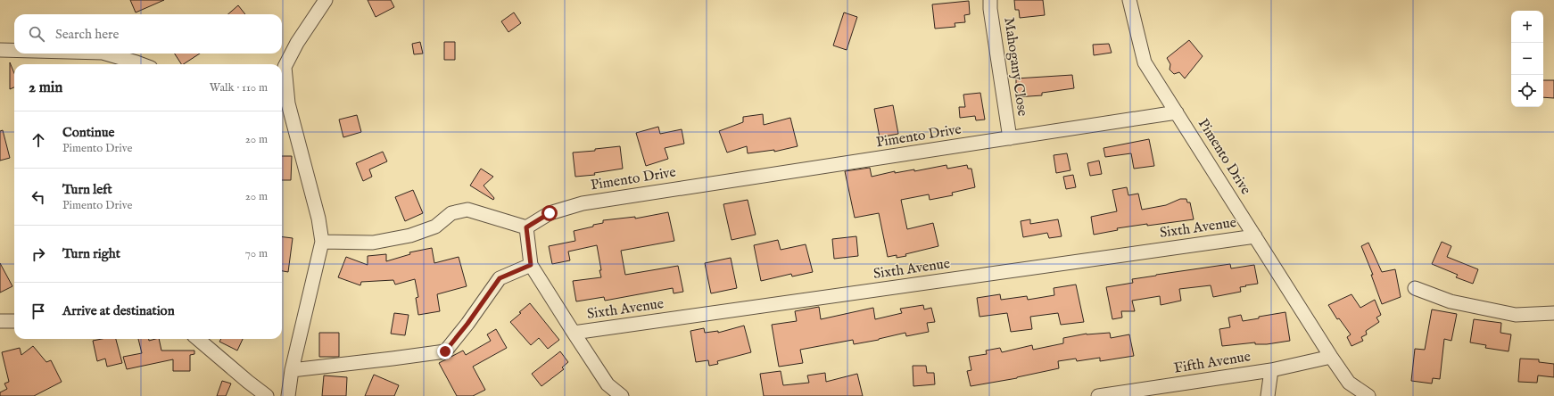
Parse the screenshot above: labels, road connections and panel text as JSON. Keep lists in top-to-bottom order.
{
  "streets": {
    "street": [
      "Mahogany Close",
      "Pimento Drive",
      "Sixth Avenue",
      "Fifth Avenue"
    ]
  },
  "crossings": [
    ["Mahogany Close", "Pimento Drive"],
    ["Pimento Drive", "Sixth Avenue"],
    ["Pimento Drive", "Fifth Avenue"]
  ],
  "page": {
    "map_buttons": ["+", "−"],
    "search": "Search here",
    "heading": ["2 min", "Walk · 110 m"],
    "list": [
      ["Continue", "Pimento Drive", "20 m"],
      ["Turn left", "Pimento Drive", "20 m"],
      ["Turn right", "70 m"],
      "Arrive at destination"
    ]
  }
}
